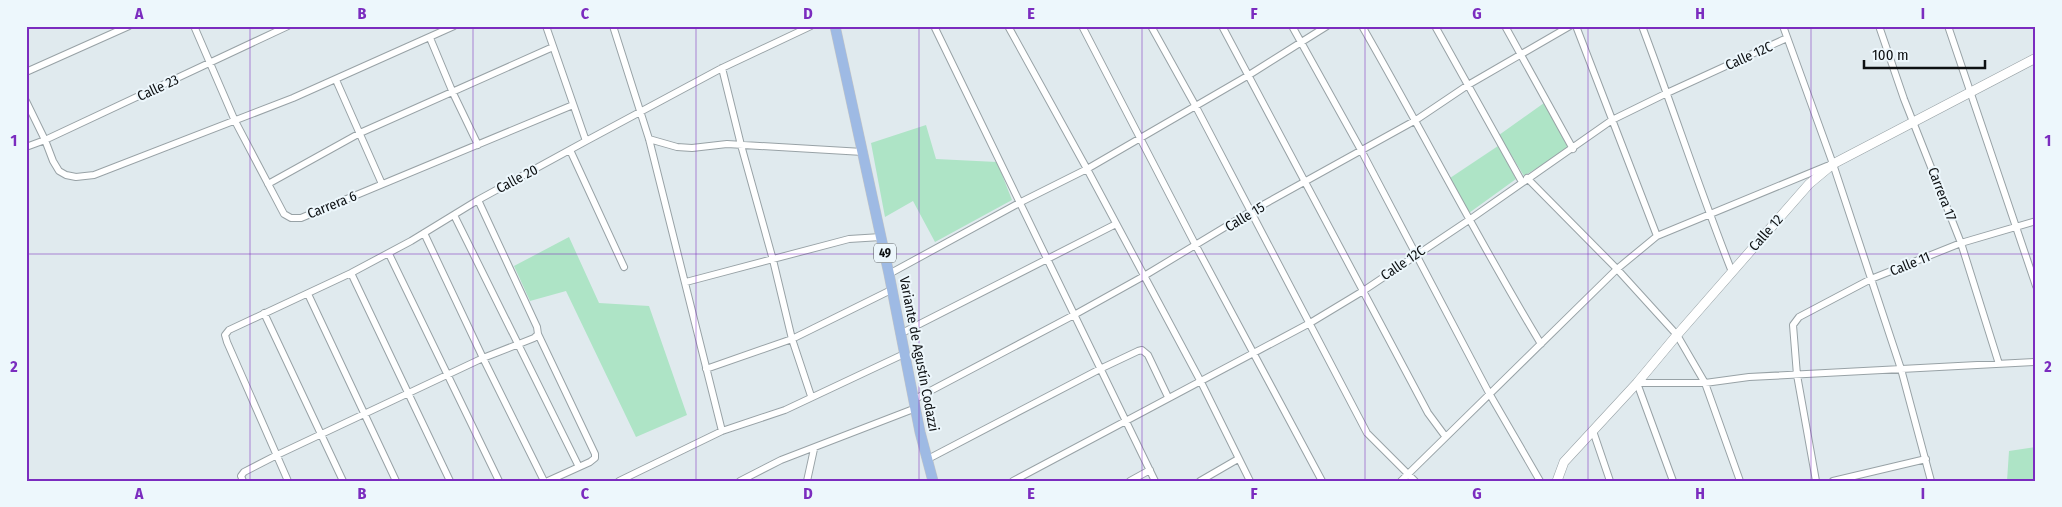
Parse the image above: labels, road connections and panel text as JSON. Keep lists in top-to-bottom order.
{
  "streets": {
    "main road": ["Calle 12", "49", "Variante de Agustín Codazzi"],
    "street": [
      "Calle 12C",
      "Calle 23",
      "Calle 20",
      "Carrera 17",
      "Carrera 6",
      "Calle 15",
      "Calle 11"
    ]
  },
  "crossings": [
    ["Calle 23", "Carrera 6"],
    ["Carrera 17", "Calle 12"],
    ["Carrera 17", "Calle 11"],
    ["Calle 15", "Variante de Agustín Codazzi"]
  ],
  "scale_bar": "100 m",
  "grid": {
    "columns": [
      "A",
      "B",
      "C",
      "D",
      "E",
      "F",
      "G",
      "H",
      "I"
    ],
    "rows": ["1", "2"]
  }
}
